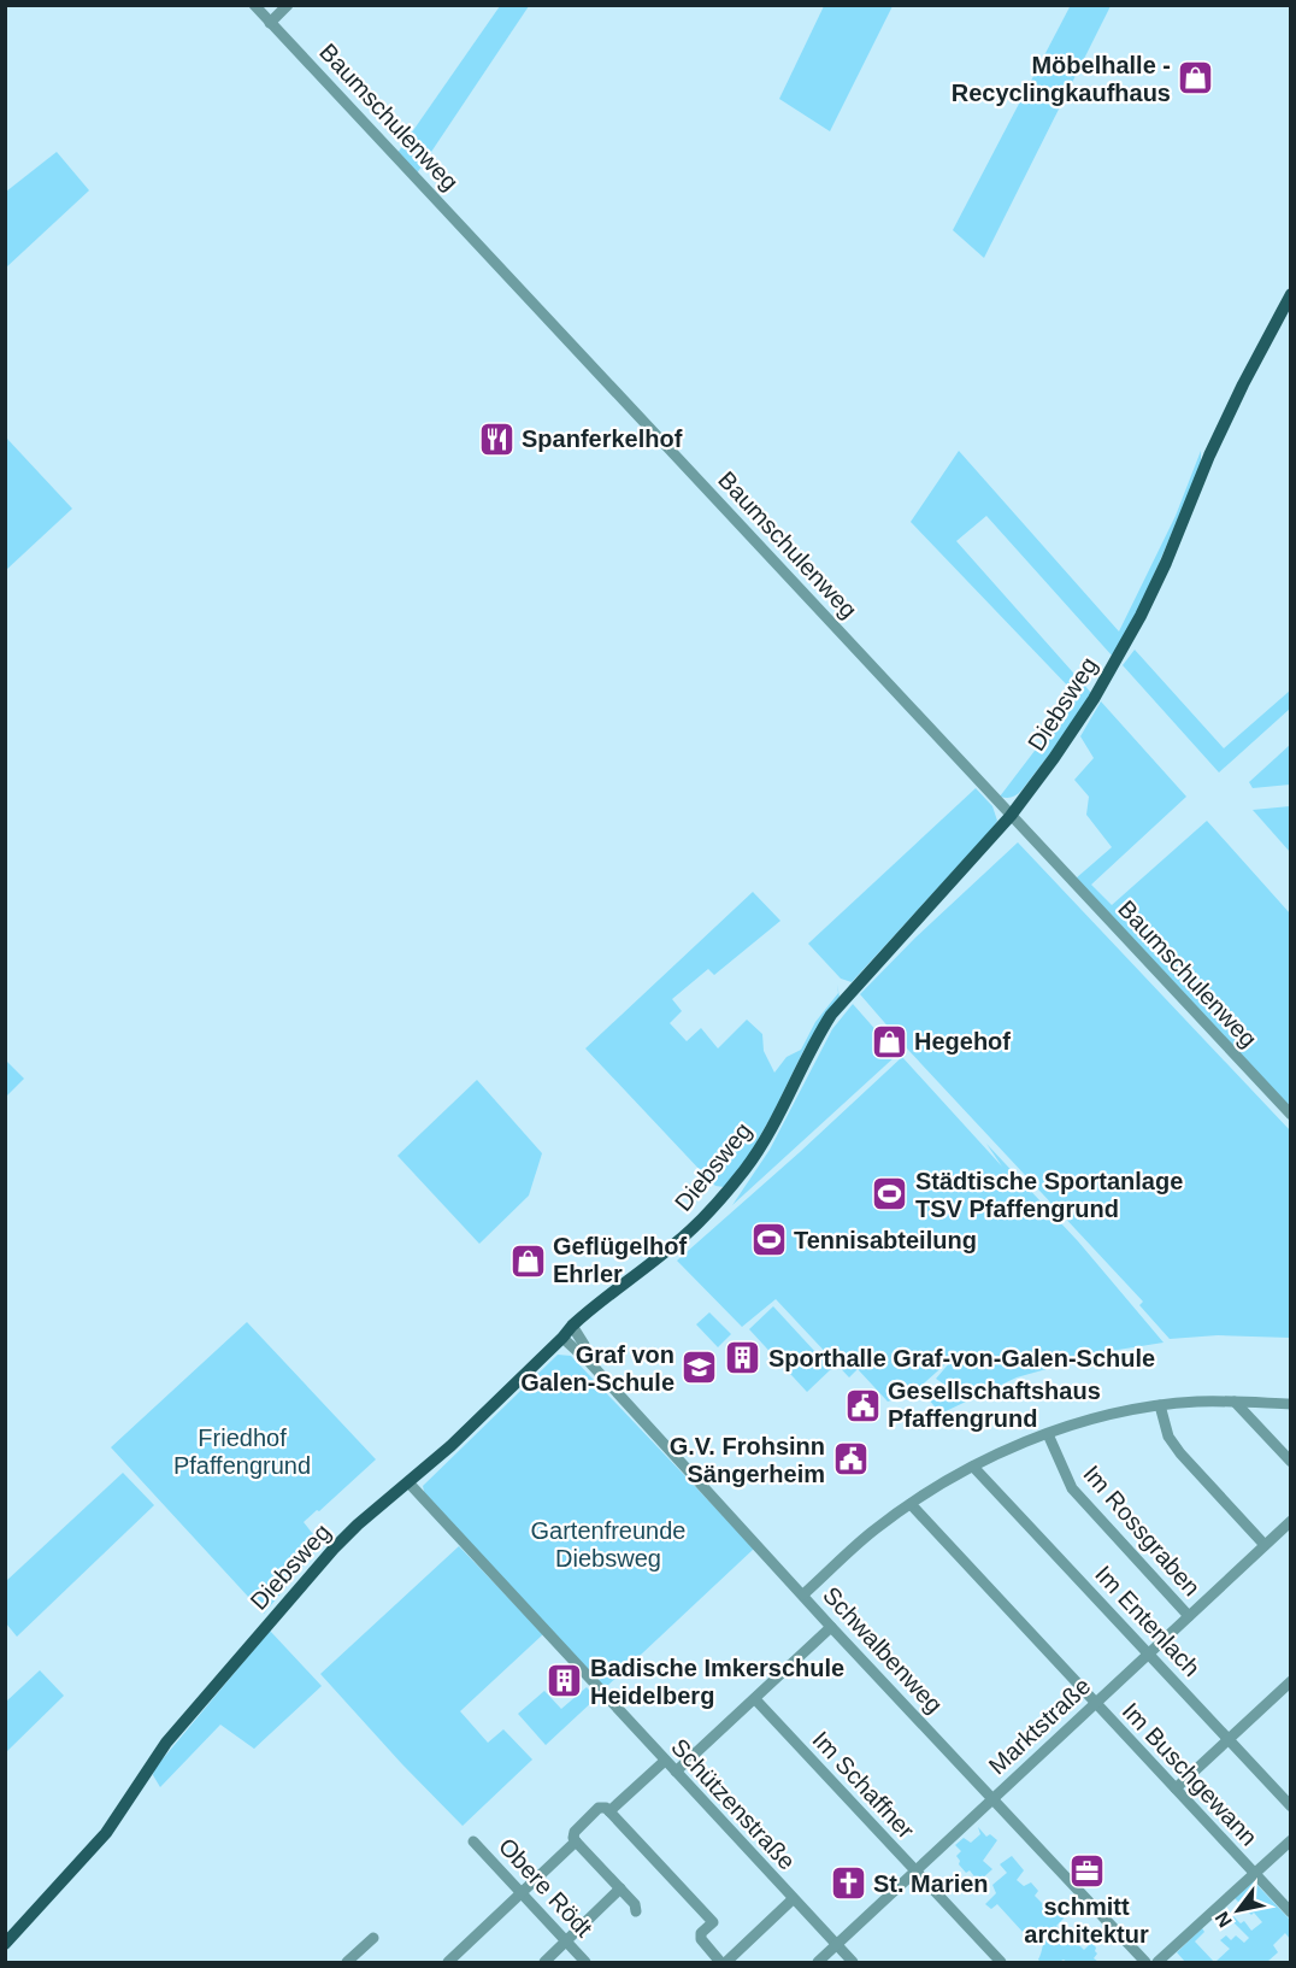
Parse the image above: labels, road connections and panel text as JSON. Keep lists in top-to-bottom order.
{
  "streets": {
    "main road": ["Diebsweg"],
    "street": [
      "Baumschulenweg",
      "Im Rossgraben",
      "Im Entenlach",
      "Schwalbenweg",
      "Marktstraße",
      "Im Buschgewann",
      "Im Schaffner",
      "Schützenstraße",
      "Obere Rödt"
    ]
  },
  "crossings": [
    ["Baumschulenweg", "Diebsweg"],
    ["Diebsweg", "Schwalbenweg"],
    ["Diebsweg", "Schützenstraße"],
    ["Im Rossgraben", "Marktstraße"],
    ["Im Entenlach", "Marktstraße"],
    ["Schwalbenweg", "Marktstraße"],
    ["Marktstraße", "Im Buschgewann"],
    ["Marktstraße", "Im Schaffner"],
    ["Marktstraße", "Schützenstraße"]
  ],
  "parks": ["Friedhof Pfaffengrund", "Gartenfreunde Diebsweg"],
  "places": {
    "shop": ["Möbelhalle - Recyclingkaufhaus", "Hegehof", "Geflügelhof Ehrler"],
    "restaurant": ["Spanferkelhof"],
    "sports": ["Städtische Sportanlage TSV Pfaffengrund", "Tennisabteilung"],
    "building": ["Sporthalle Graf-von-Galen-Schule", "Badische Imkerschule Heidelberg"],
    "school or university": ["Graf von Galen-Schule"],
    "public building": ["Gesellschaftshaus Pfaffengrund", "G.V. Frohsinn Sängerheim"],
    "office": ["schmitt architektur"],
    "church": ["St. Marien"]
  },
  "north": "bottom left"
}
